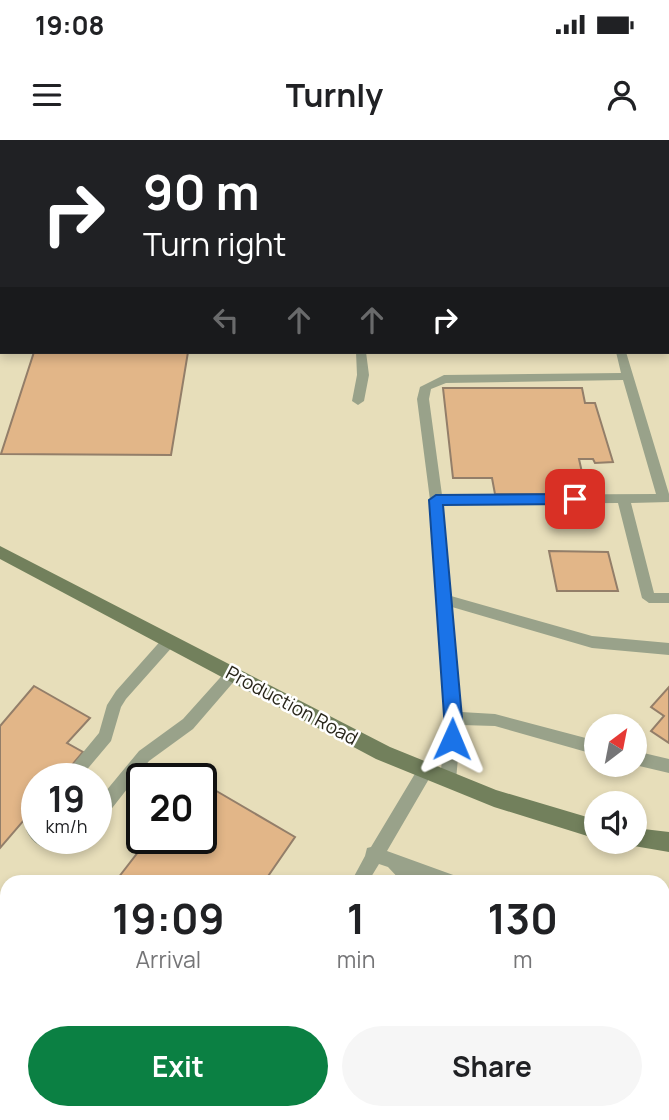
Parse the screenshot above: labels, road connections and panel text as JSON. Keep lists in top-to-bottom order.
{
  "streets": {
    "street": ["Production Road"]
  },
  "north": "top right",
  "page": {
    "status": "19:08",
    "header": "Turnly",
    "turn": ["90 m", "Turn right"],
    "speed": "19 km/h",
    "limit": "20",
    "eta": [
      "19:09",
      "Arrival",
      "1",
      "min",
      "130",
      "m"
    ],
    "buttons": ["Exit", "Share"]
  }
}
